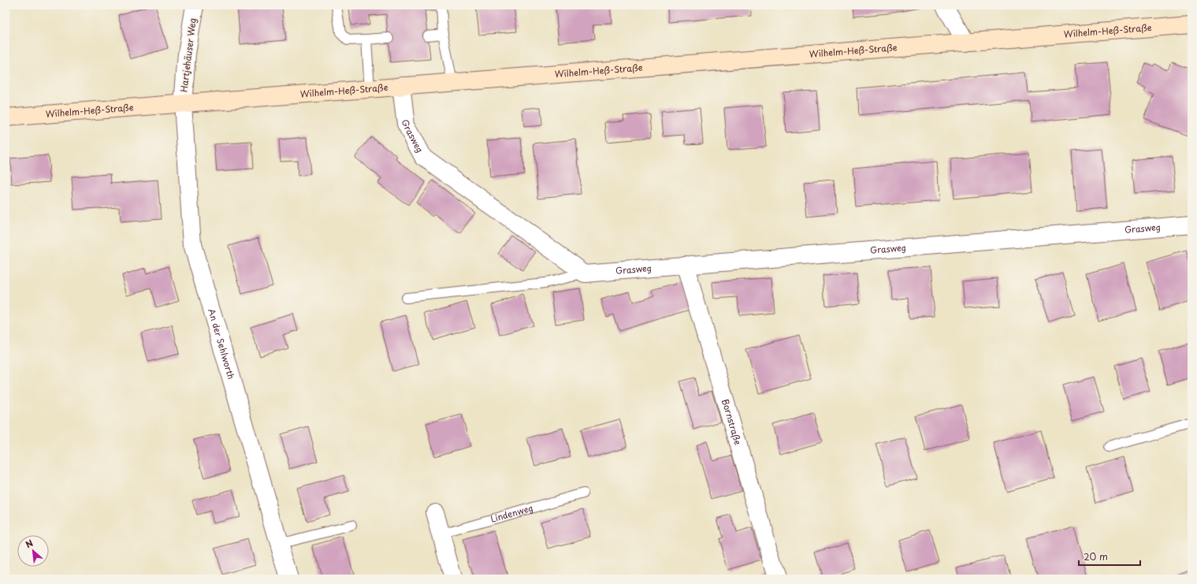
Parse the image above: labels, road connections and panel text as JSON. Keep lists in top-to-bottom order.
{
  "streets": {
    "main road": ["Wilhelm-Heß-Straße"],
    "street": [
      "Hartjehäuser Weg",
      "Grasweg",
      "An der Sehlworth",
      "Bornstraße"
    ],
    "lane": ["Lindenweg"]
  },
  "crossings": [
    ["Wilhelm-Heß-Straße", "Hartjehäuser Weg"],
    ["Wilhelm-Heß-Straße", "Grasweg"],
    ["Wilhelm-Heß-Straße", "An der Sehlworth"],
    ["Hartjehäuser Weg", "An der Sehlworth"],
    ["Grasweg", "Bornstraße"]
  ],
  "scale_bar": "20 m",
  "north": "top left"
}
